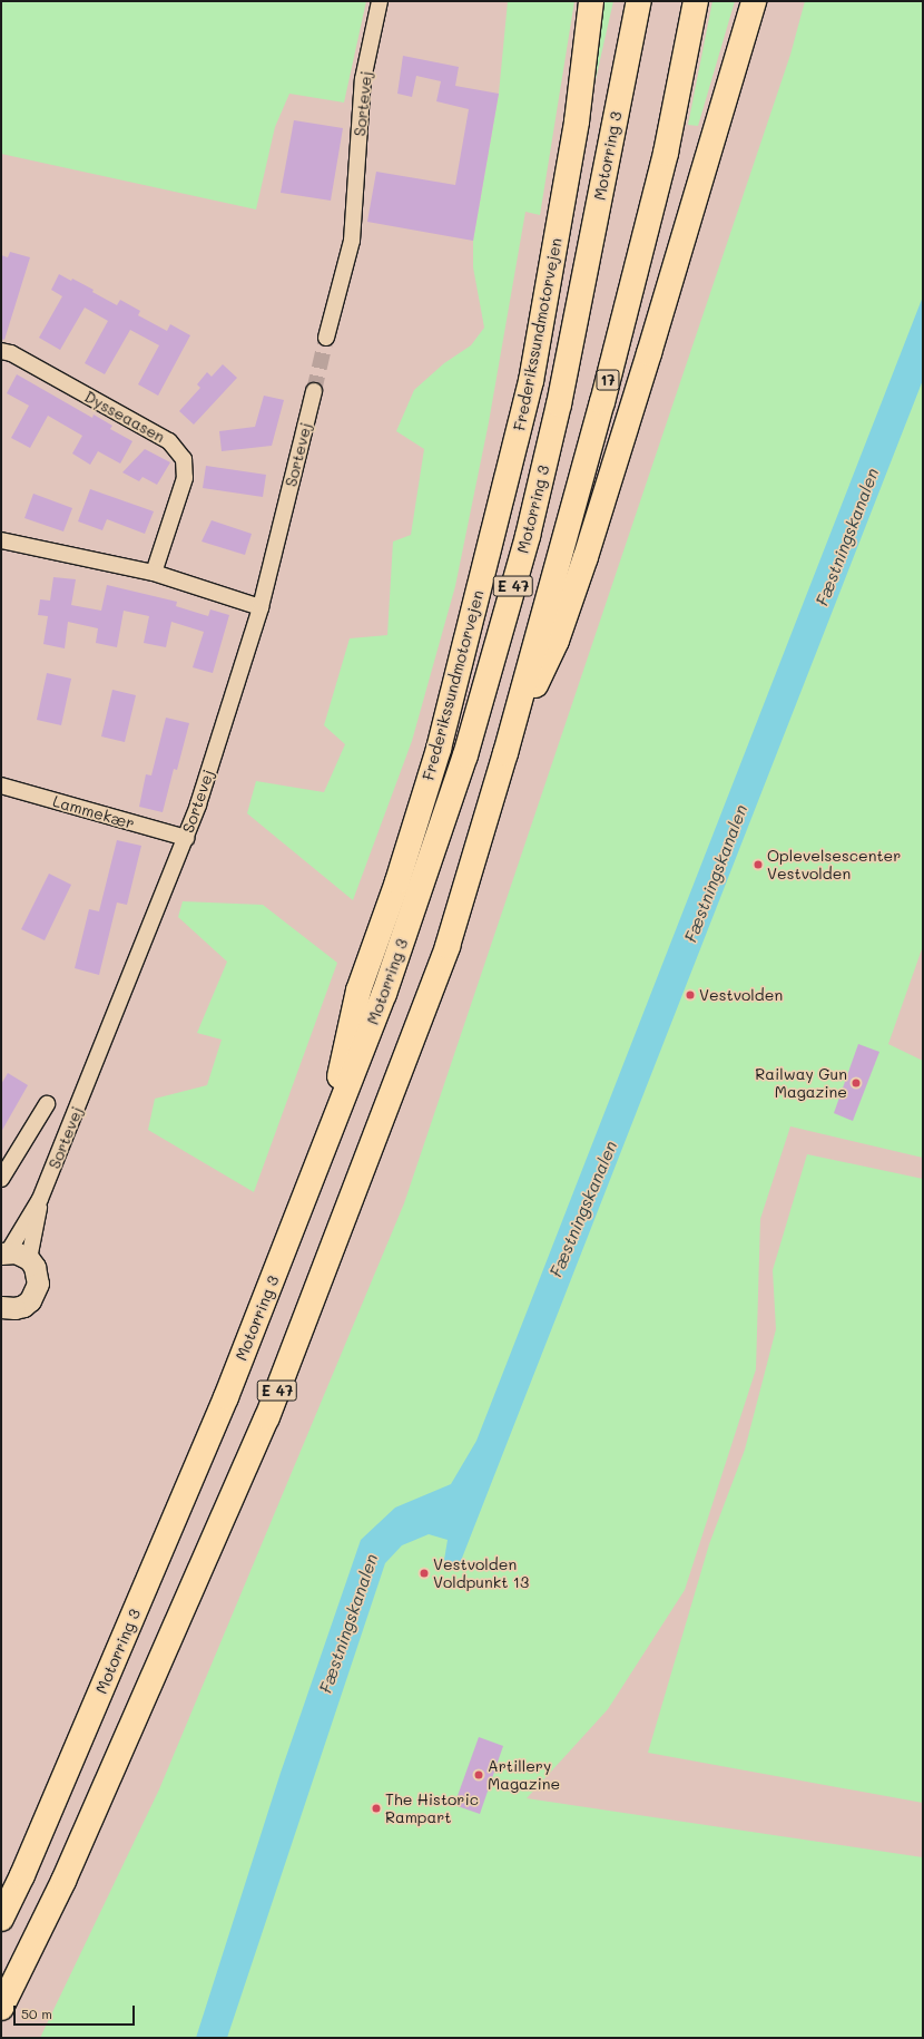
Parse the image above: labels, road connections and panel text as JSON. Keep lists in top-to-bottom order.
{
  "streets": {
    "highway": [
      "Motorring 3",
      "Frederikssundmotorvejen",
      "17",
      "E 47"
    ],
    "street": ["Sortevej", "Dysseaasen", "Lammekær"]
  },
  "crossings": [
    ["Sortevej", "Lammekær"],
    ["Motorring 3", "Frederikssundmotorvejen"],
    ["17", "E 47"]
  ],
  "water": ["Fæstningskanalen"],
  "places": [
    "Oplevelsescenter Vestvolden",
    "Vestvolden",
    "Railway Gun Magazine",
    "Vestvolden Voldpunkt 13",
    "Artillery Magazine",
    "The Historic Rampart"
  ],
  "scale_bar": "50 m"
}
